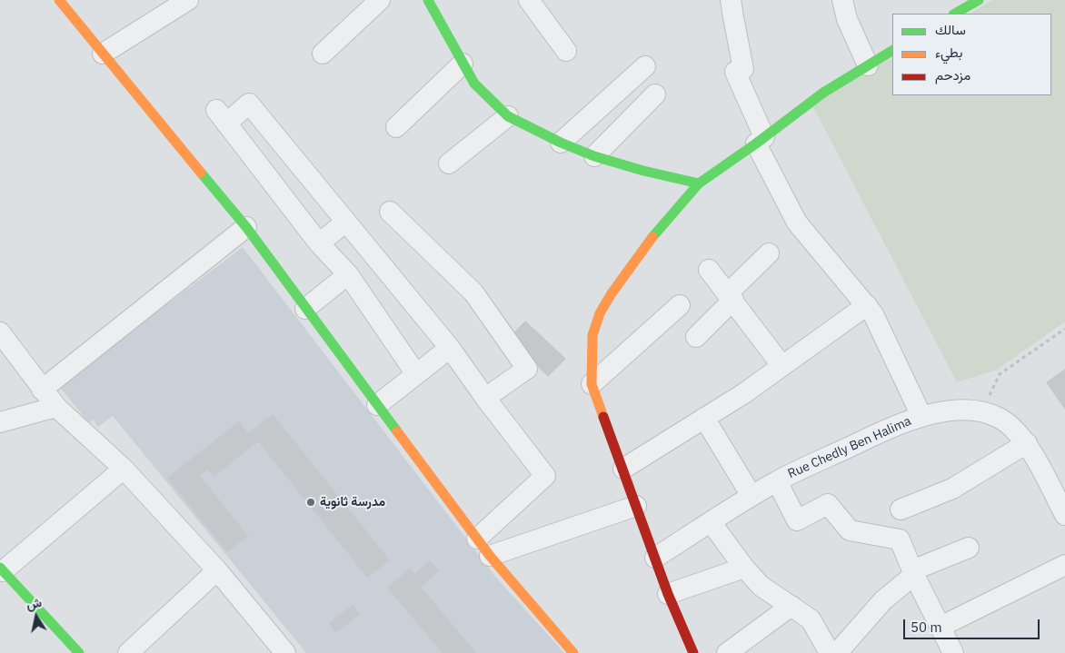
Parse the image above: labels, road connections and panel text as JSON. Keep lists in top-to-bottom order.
{
  "streets": {
    "street": ["Rue Chedly Ben Halima"]
  },
  "places": ["مدرسة ثانوية"],
  "legend": ["سالك", "بطيء", "مزدحم"],
  "scale_bar": "50 m",
  "north": "top"
}
